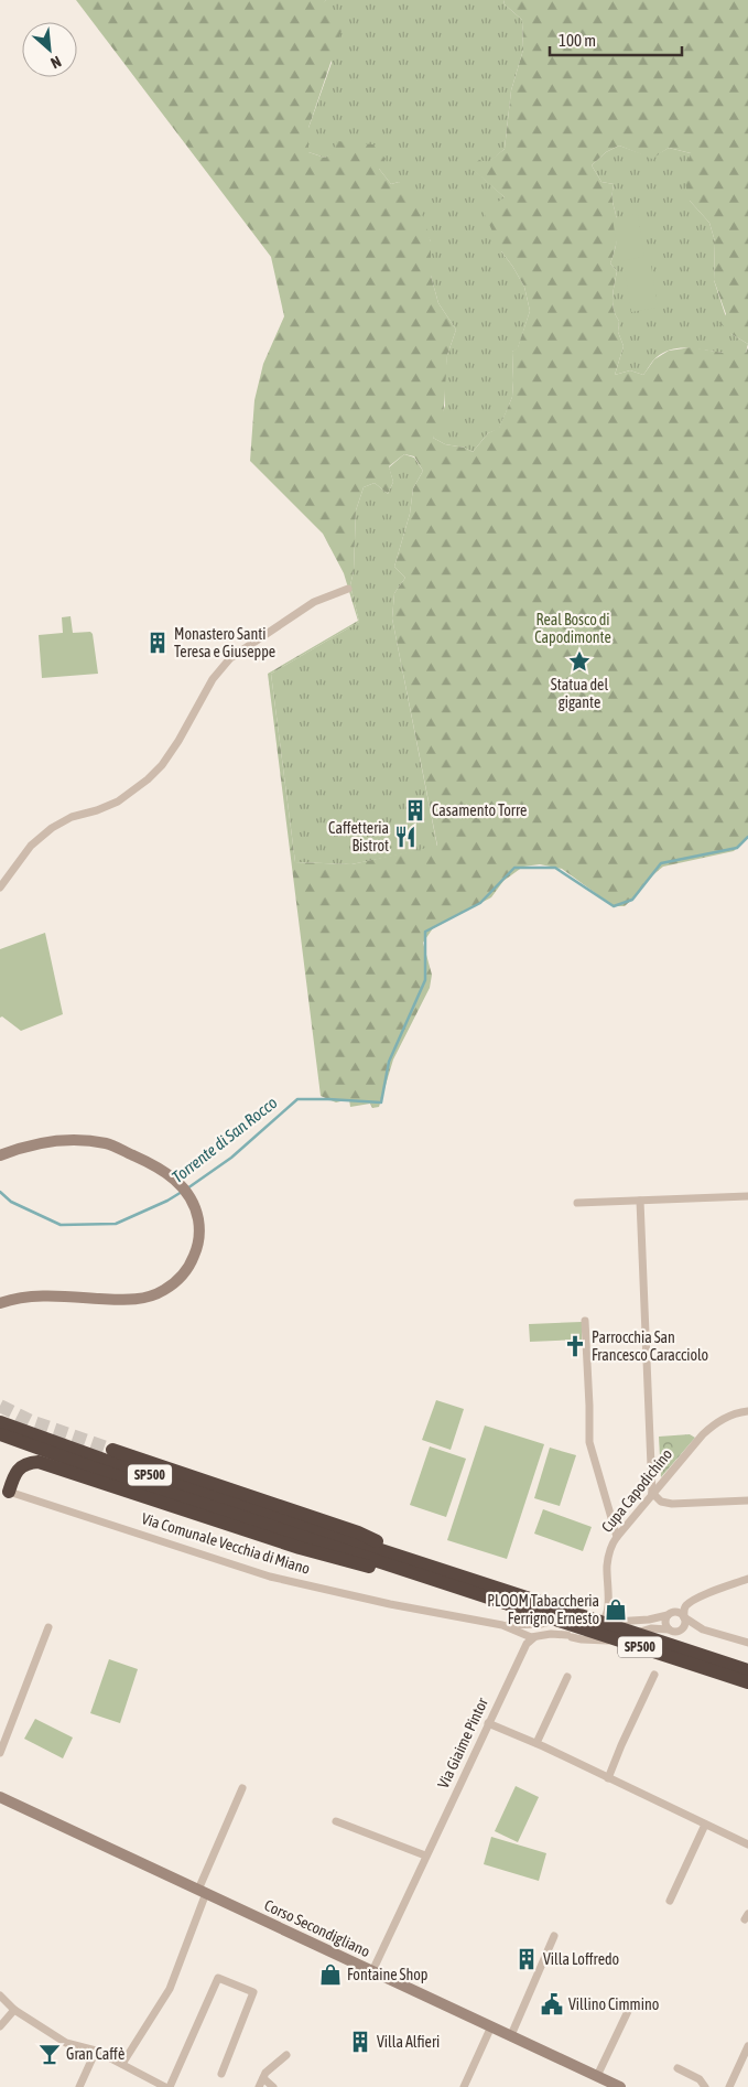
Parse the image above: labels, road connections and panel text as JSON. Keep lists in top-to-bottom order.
{
  "streets": {
    "highway": ["SP500"],
    "main road": ["Corso Secondigliano"],
    "street": ["Cupa Capodichino", "Via Comunale Vecchia di Miano", "Via Giaime Pintor"]
  },
  "crossings": [
    ["SP500", "Via Comunale Vecchia di Miano"],
    ["SP500", "Via Giaime Pintor"],
    ["Cupa Capodichino", "Via Comunale Vecchia di Miano"],
    ["Via Comunale Vecchia di Miano", "Via Giaime Pintor"],
    ["Via Giaime Pintor", "Corso Secondigliano"]
  ],
  "water": ["Torrente di San Rocco"],
  "parks": ["Real Bosco di Capodimonte"],
  "places": {
    "building": [
      "Monastero Santi Teresa e Giuseppe",
      "Casamento Torre",
      "Villa Loffredo",
      "Villa Alfieri"
    ],
    "place": ["Statua del gigante"],
    "restaurant": ["Caffetteria Bistrot"],
    "church": ["Parrocchia San Francesco Caracciolo"],
    "shop": ["PLOOM Tabaccheria Ferrigno Ernesto", "Fontaine Shop"],
    "public building": ["Villino Cimmino"],
    "bar": ["Gran Caffè"]
  },
  "scale_bar": "100 m",
  "north": "bottom right"
}
